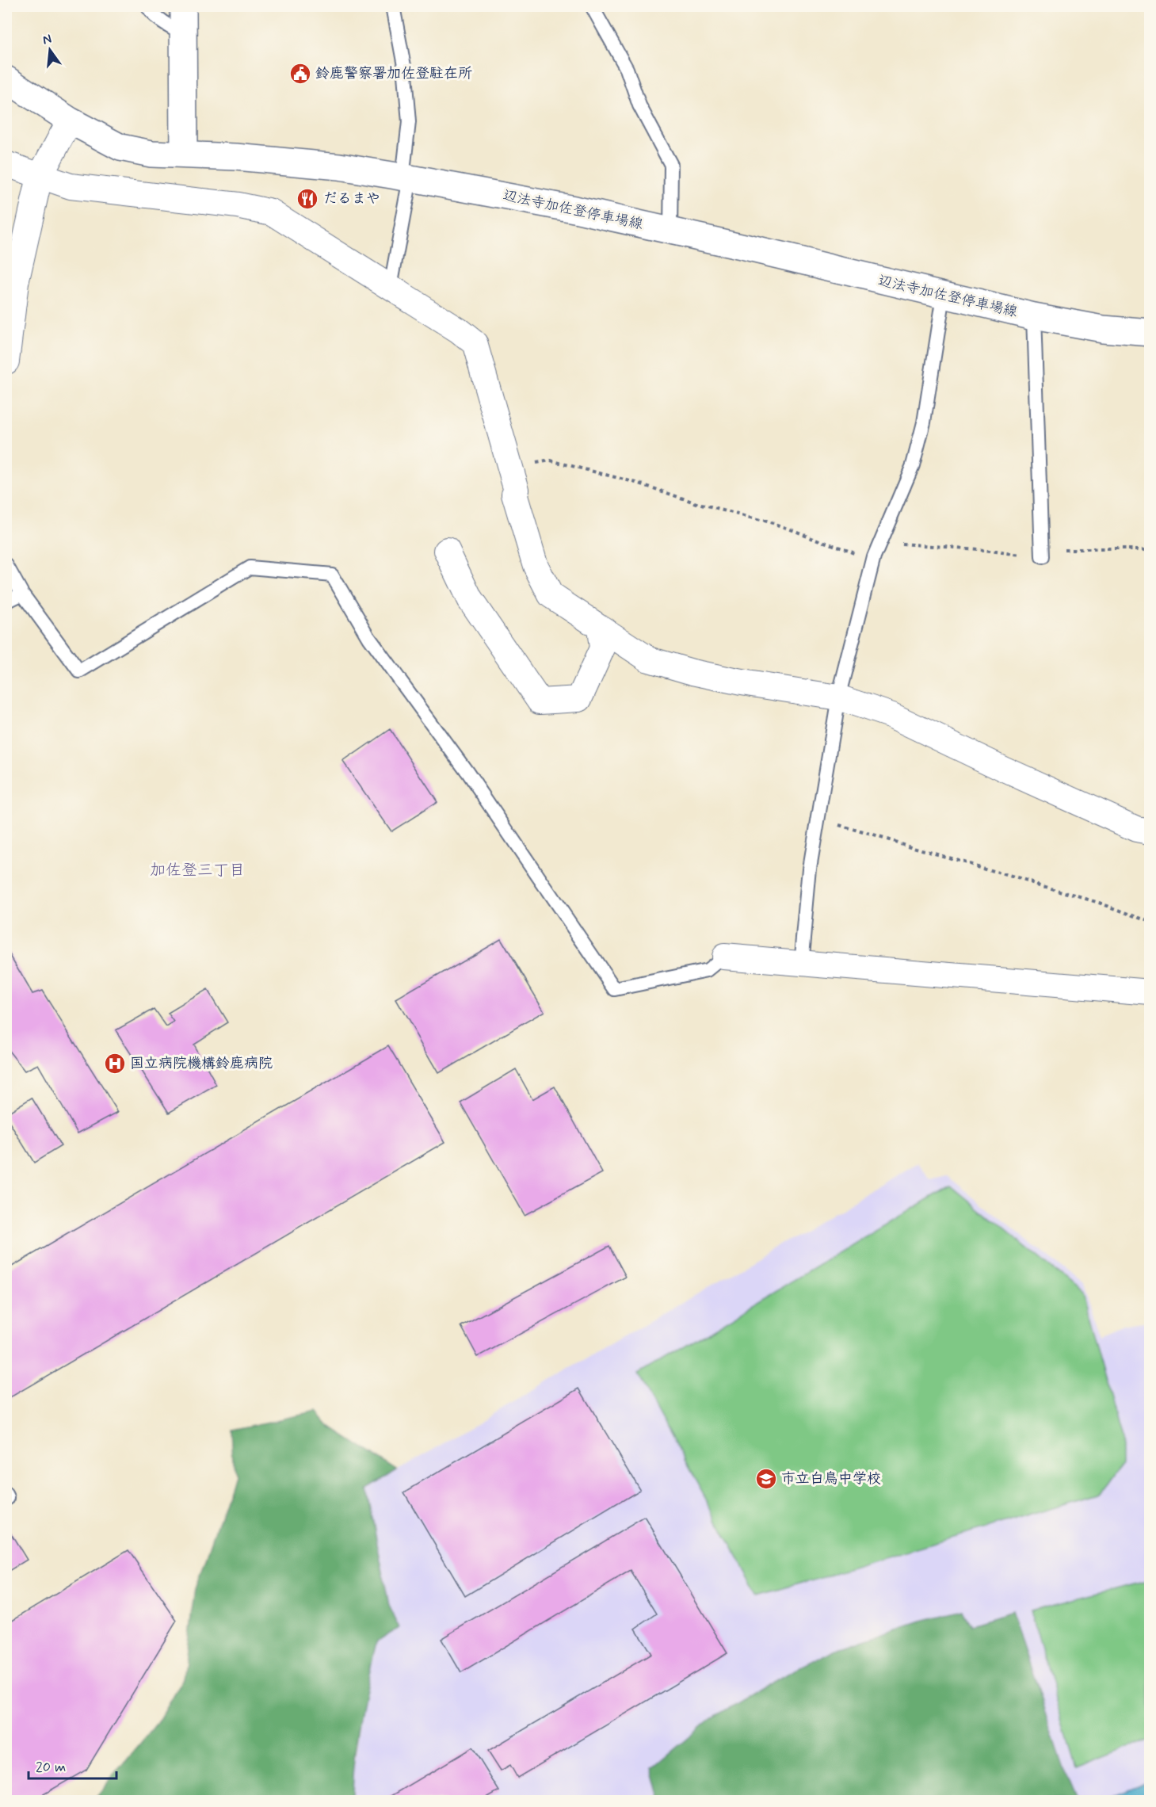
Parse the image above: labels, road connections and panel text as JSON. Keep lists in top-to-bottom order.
{
  "streets": {
    "main road": ["辺法寺加佐登停車場線"]
  },
  "districts": ["加佐登三丁目"],
  "places": {
    "public building": ["鈴鹿警察署加佐登駐在所"],
    "restaurant": ["だるまや"],
    "hospital": ["国立病院機構鈴鹿病院"],
    "school or university": ["市立白鳥中学校"]
  },
  "scale_bar": "20 m",
  "north": "top"
}
